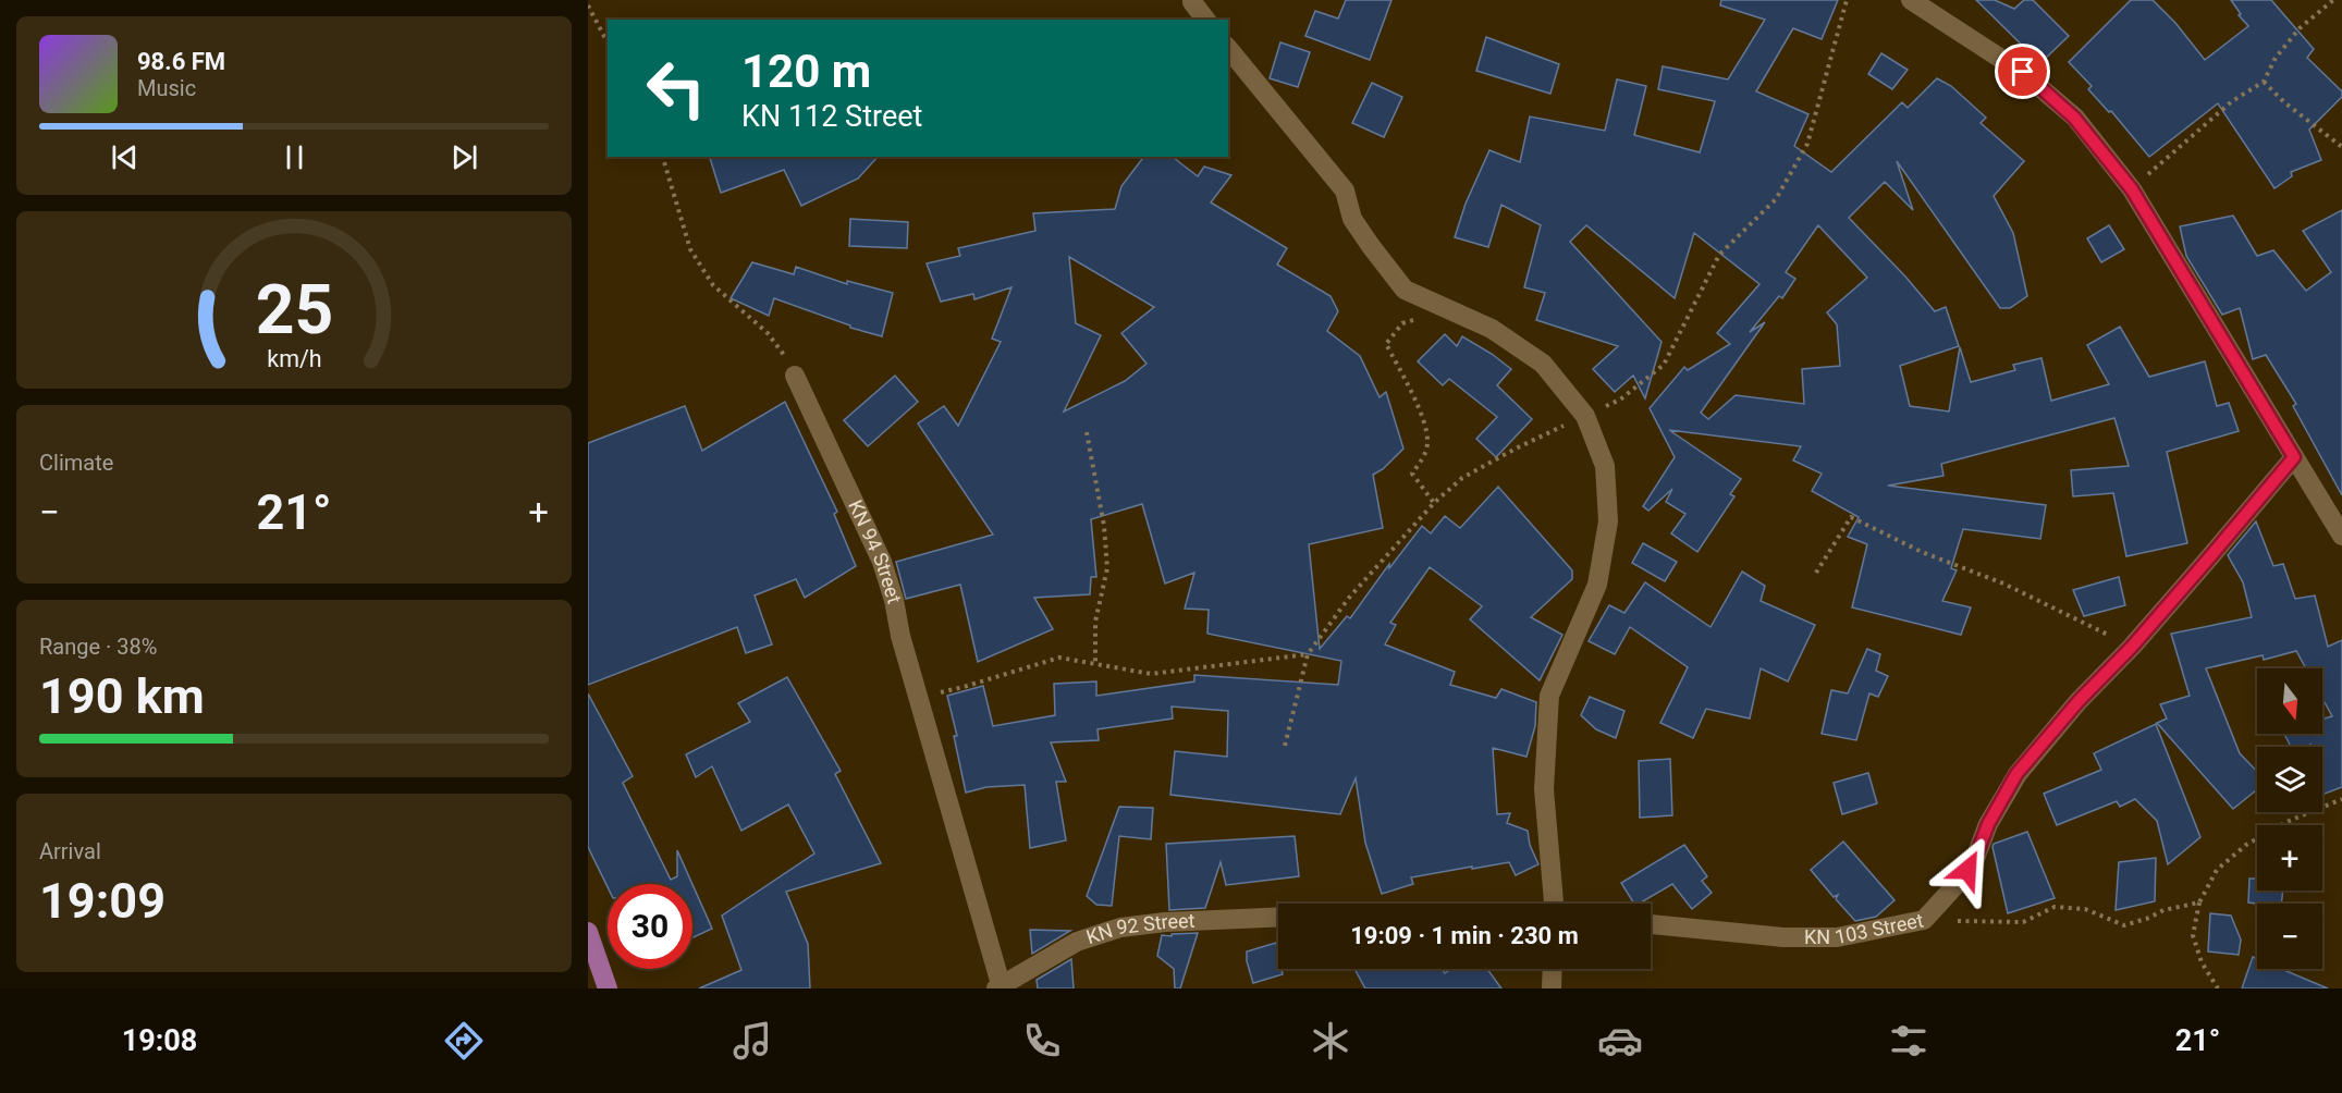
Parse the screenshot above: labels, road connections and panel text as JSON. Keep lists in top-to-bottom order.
{
  "streets": {
    "street": ["KN 94 Street", "KN 103 Street", "KN 92 Street"]
  },
  "crossings": [
    ["KN 94 Street", "KN 92 Street"]
  ],
  "north": "bottom",
  "page": {
    "turn": ["120 m", "KN 112 Street"],
    "song": ["98.6 FM", "Music"],
    "tile": [
      "Climate",
      ["Range · 38%", "190 km"],
      ["Arrival", "19:09"]
    ],
    "heat": ["−", "21°", "+"],
    "map_buttons": ["+", "−"],
    "limit": "30",
    "trip": "19:09 · 1 min · 230 m",
    "tabs": ["19:08", "21°"],
    "gauge": ["25", "km/h"]
  }
}
